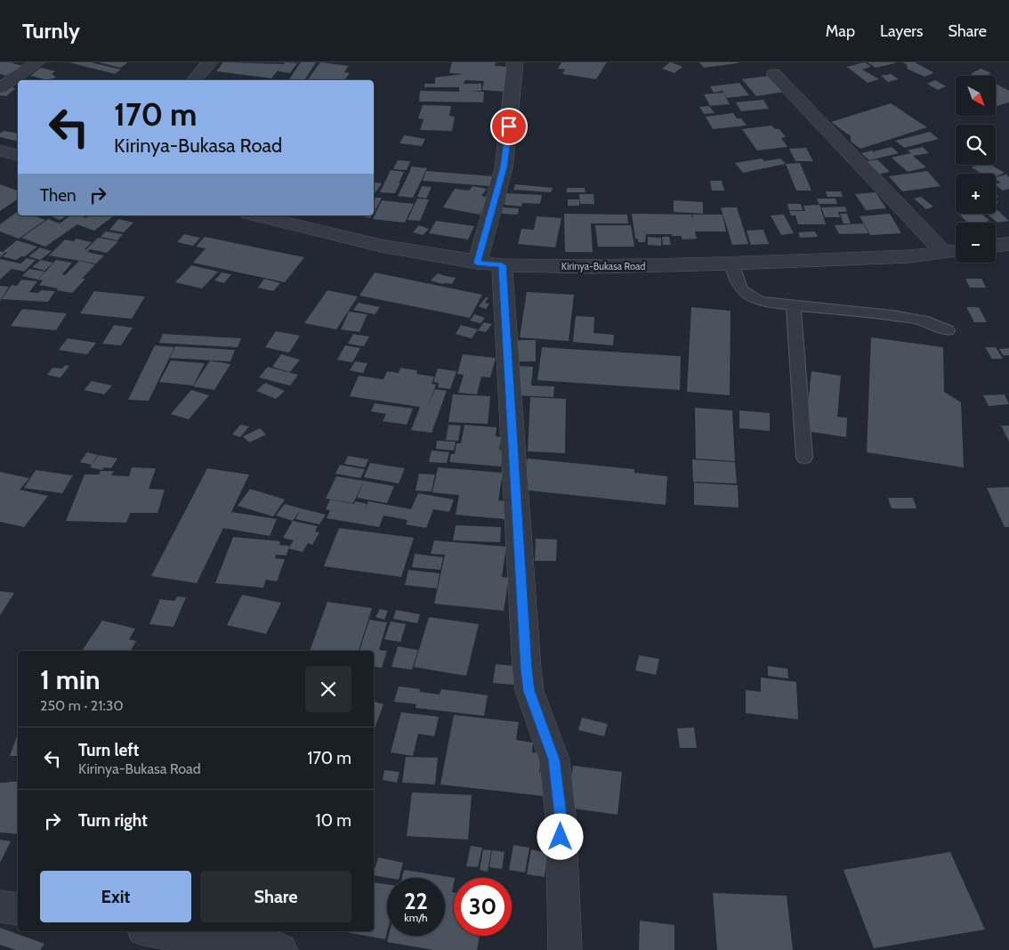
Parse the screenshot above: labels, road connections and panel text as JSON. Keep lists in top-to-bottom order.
{
  "streets": {
    "street": ["Kirinya-Bukasa Road"]
  },
  "north": "bottom right",
  "page": {
    "header": "Turnly",
    "nav": ["Map", "Layers", "Share"],
    "map_buttons": ["+", "−"],
    "turn": ["170 m", "Kirinya-Bukasa Road"],
    "then": "Then",
    "heading": ["1 min", "250 m · 21:30"],
    "list": [
      {
        "name": "Turn left",
        "note": "Kirinya-Bukasa Road",
        "value": "170 m"
      },
      {
        "name": "Turn right",
        "value": "10 m"
      }
    ],
    "buttons": ["Exit", "Share"],
    "speed": "22 km/h",
    "limit": "30"
  }
}
